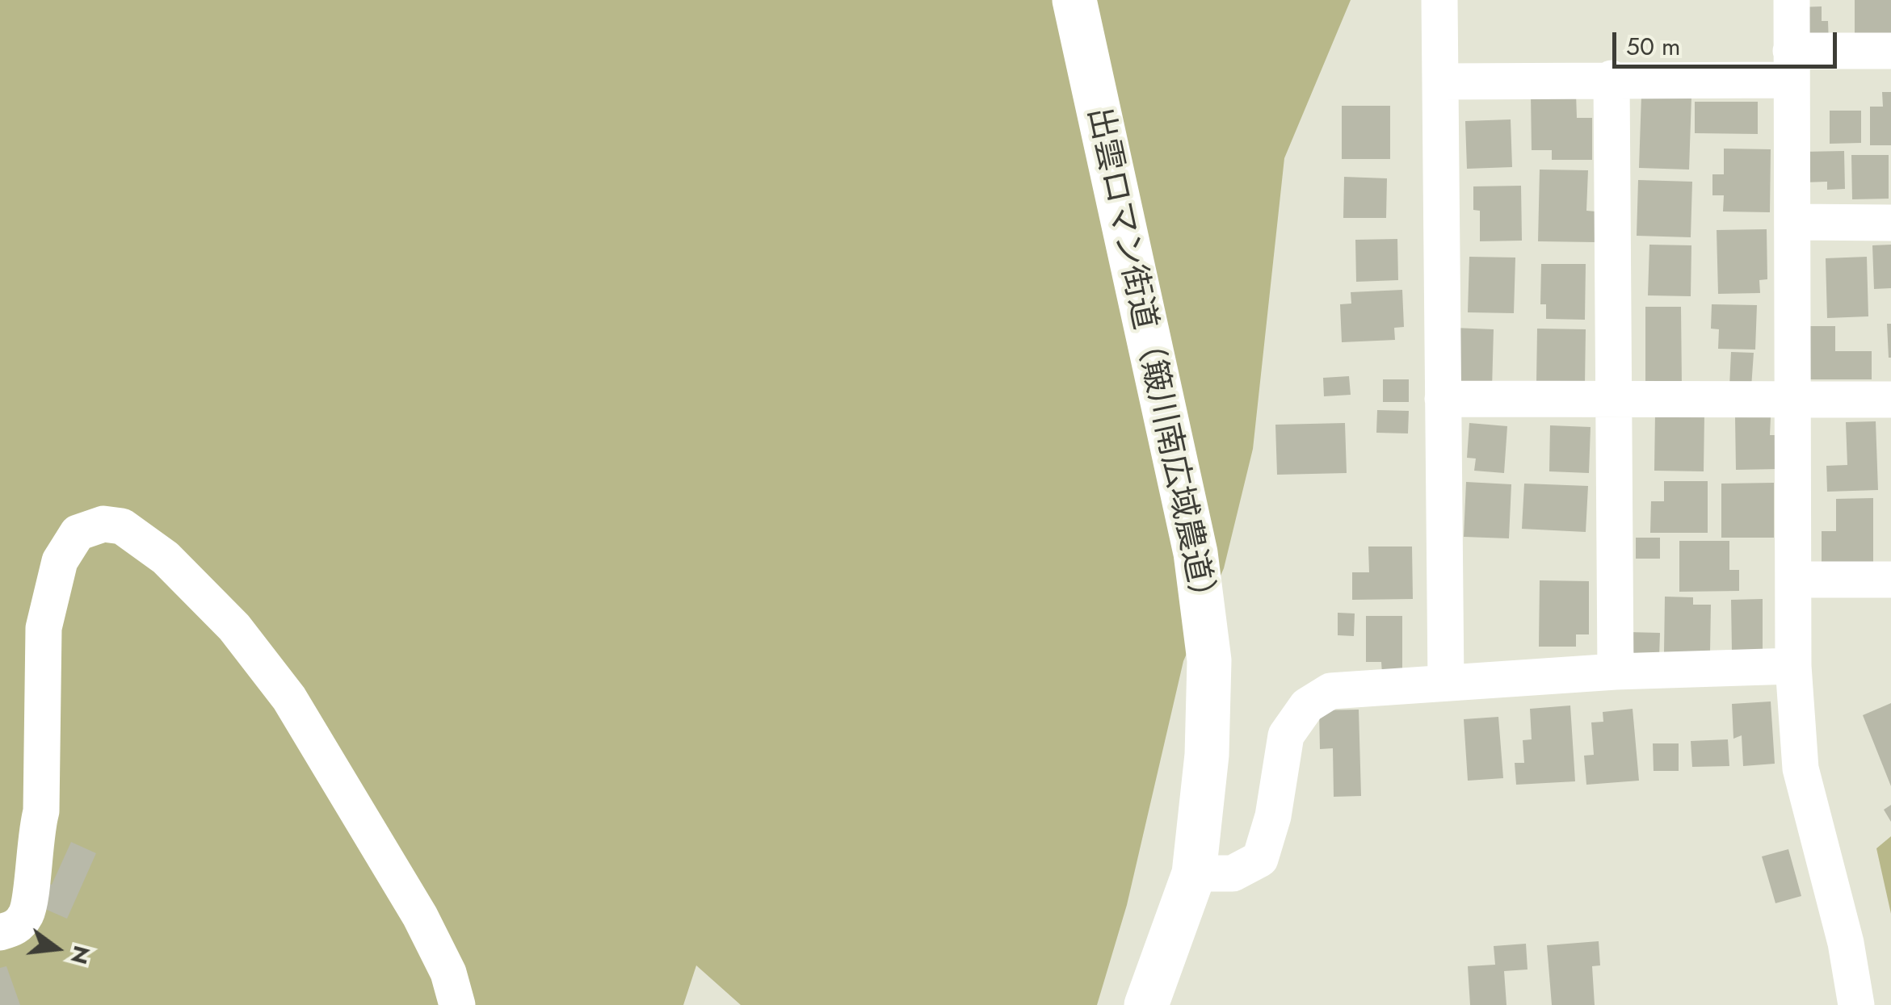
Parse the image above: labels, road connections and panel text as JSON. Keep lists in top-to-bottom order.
{
  "streets": {
    "street": ["出雲ロマン街道（簸川南広域農道）"]
  },
  "scale_bar": "50 m",
  "north": "right"
}
